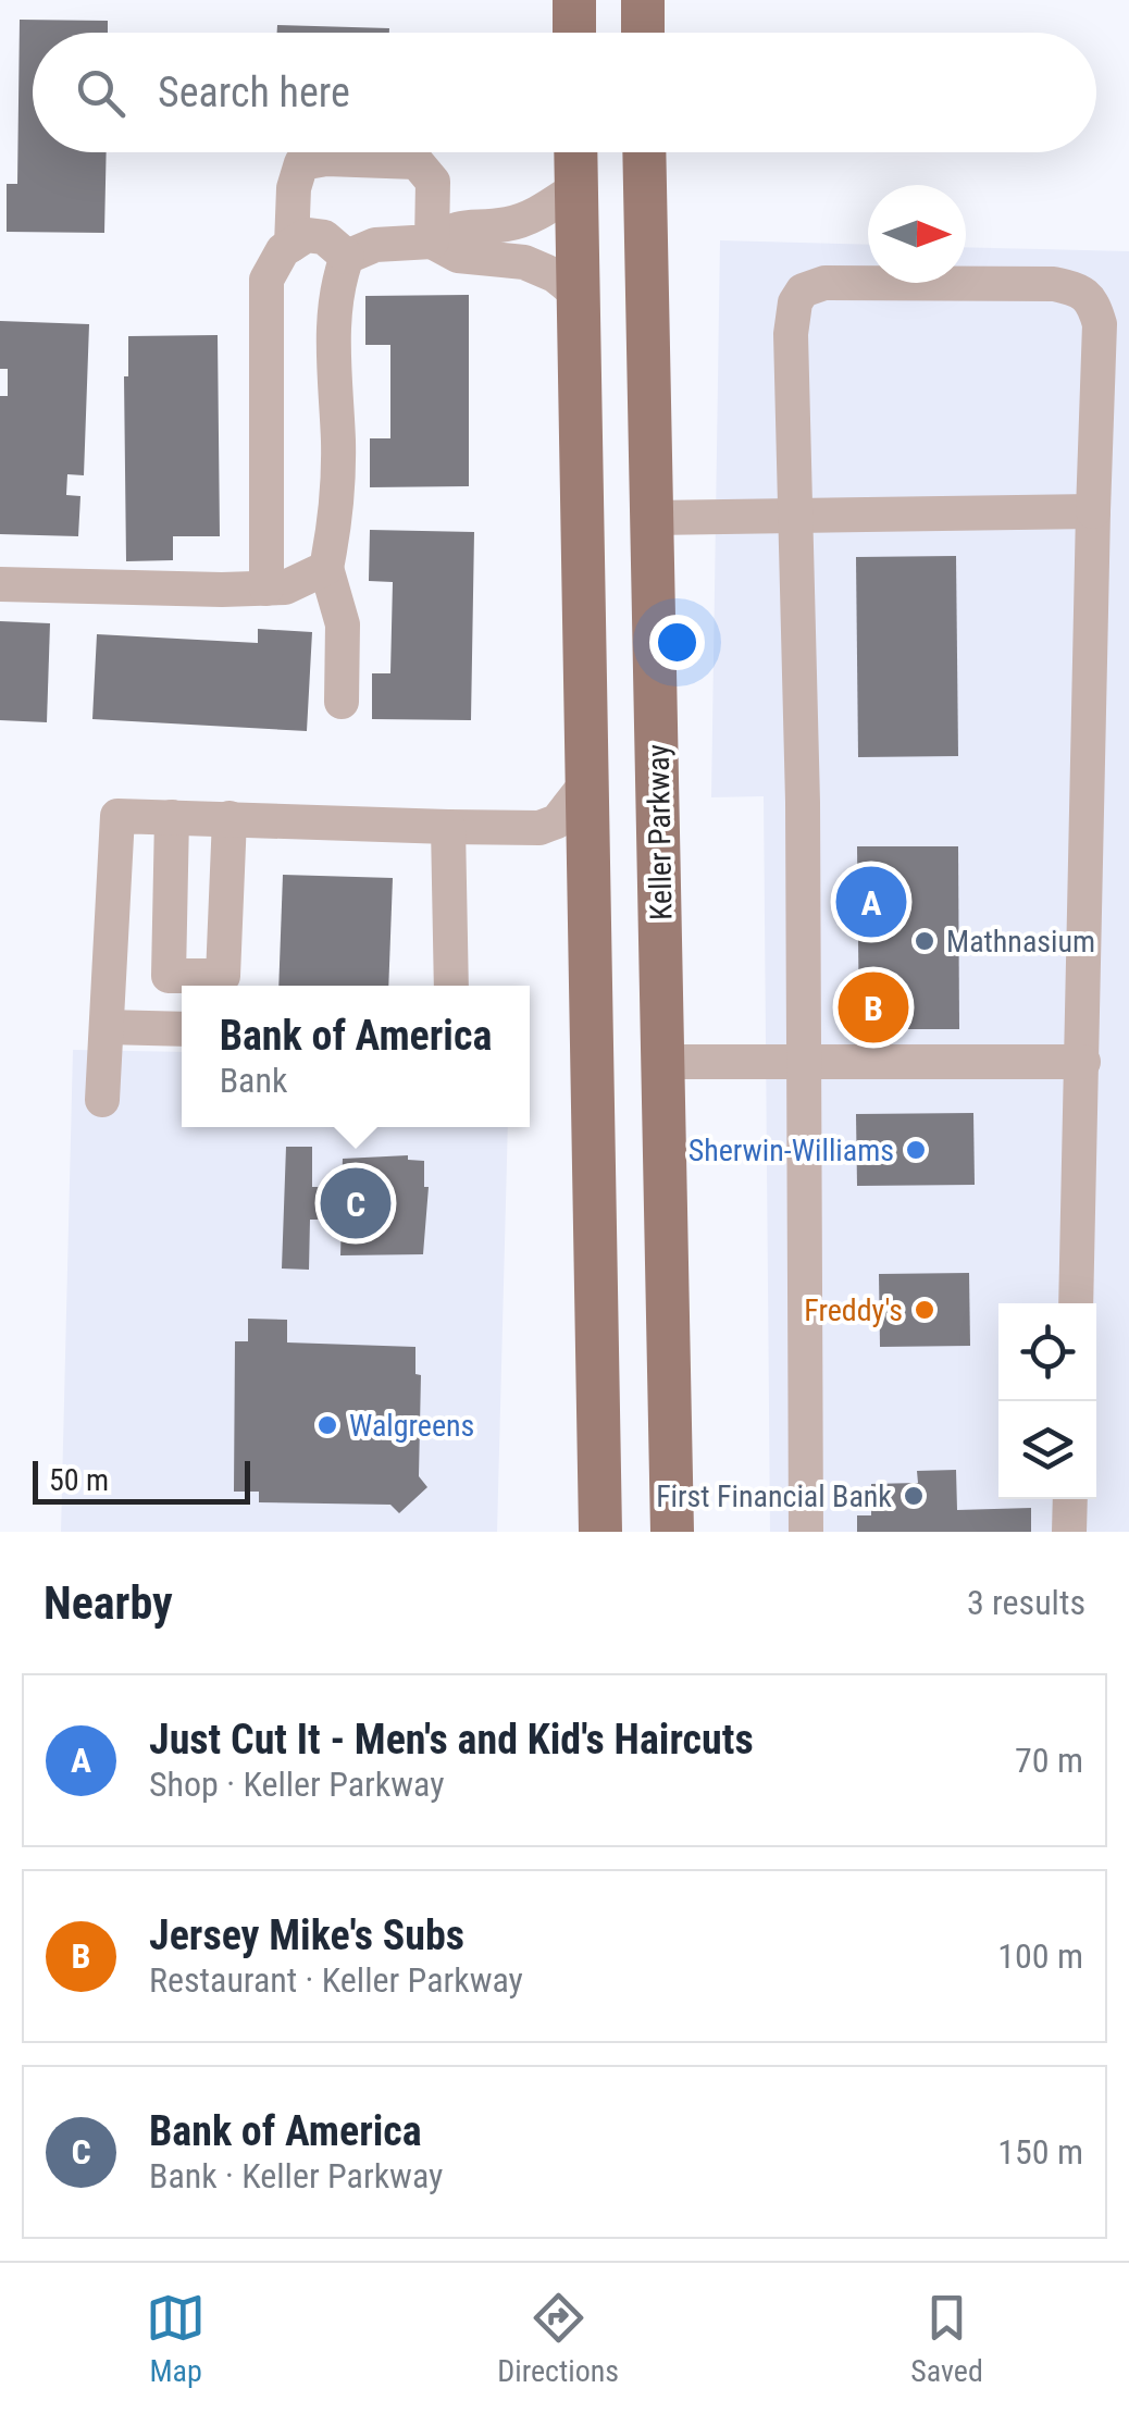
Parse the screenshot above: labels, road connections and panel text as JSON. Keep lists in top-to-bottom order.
{
  "streets": {
    "main road": ["Keller Parkway"]
  },
  "places": [
    "Mathnasium",
    "Sherwin-Williams",
    "Freddy's",
    "Walgreens",
    "First Financial Bank"
  ],
  "scale_bar": "50 m",
  "north": "right",
  "page": {
    "search": "Search here",
    "pins": ["A", "B", "C"],
    "popup": ["Bank of America", "Bank"],
    "scale": "50 m",
    "heading": ["Nearby", "3 results"],
    "list": [
      {
        "mark": "A",
        "name": "Just Cut It - Men's and Kid's Haircuts",
        "note": "Shop · Keller Parkway",
        "value": "70 m"
      },
      {
        "mark": "B",
        "name": "Jersey Mike's Subs",
        "note": "Restaurant · Keller Parkway",
        "value": "100 m"
      },
      {
        "mark": "C",
        "name": "Bank of America",
        "note": "Bank · Keller Parkway",
        "value": "150 m"
      }
    ],
    "nav": ["Map", "Directions", "Saved"]
  }
}
